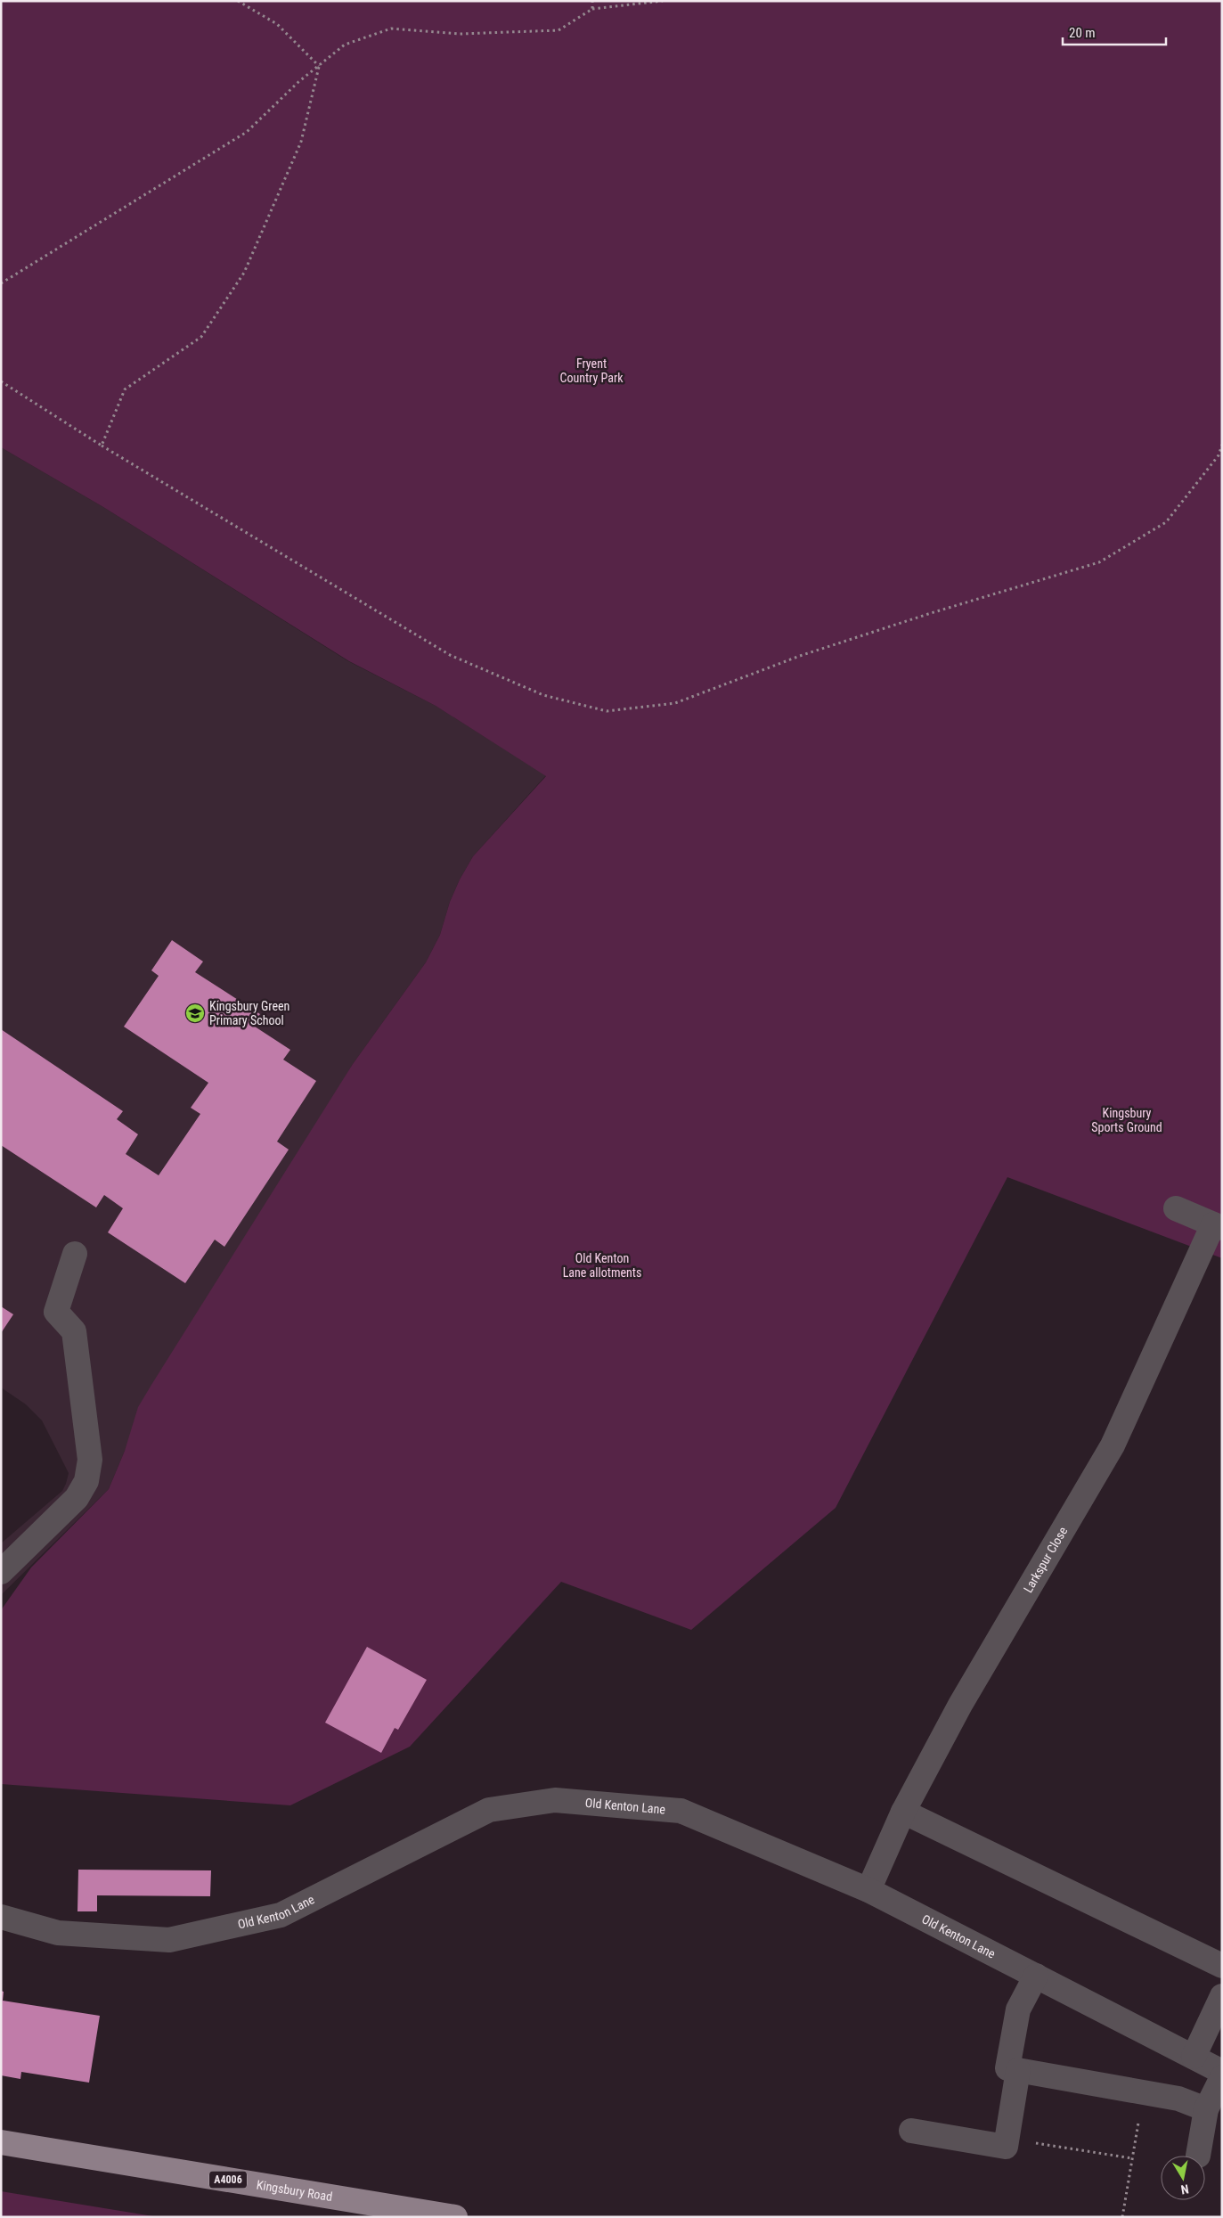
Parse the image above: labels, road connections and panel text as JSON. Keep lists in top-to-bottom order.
{
  "streets": {
    "main road": ["A4006", "Kingsbury Road"],
    "street": ["Larkspur Close", "Old Kenton Lane"]
  },
  "crossings": [
    ["Larkspur Close", "Old Kenton Lane"]
  ],
  "parks": ["Fryent Country Park", "Kingsbury Sports Ground", "Old Kenton Lane allotments"],
  "places": {
    "school or university": ["Kingsbury Green Primary School"]
  },
  "scale_bar": "20 m",
  "north": "bottom"
}
